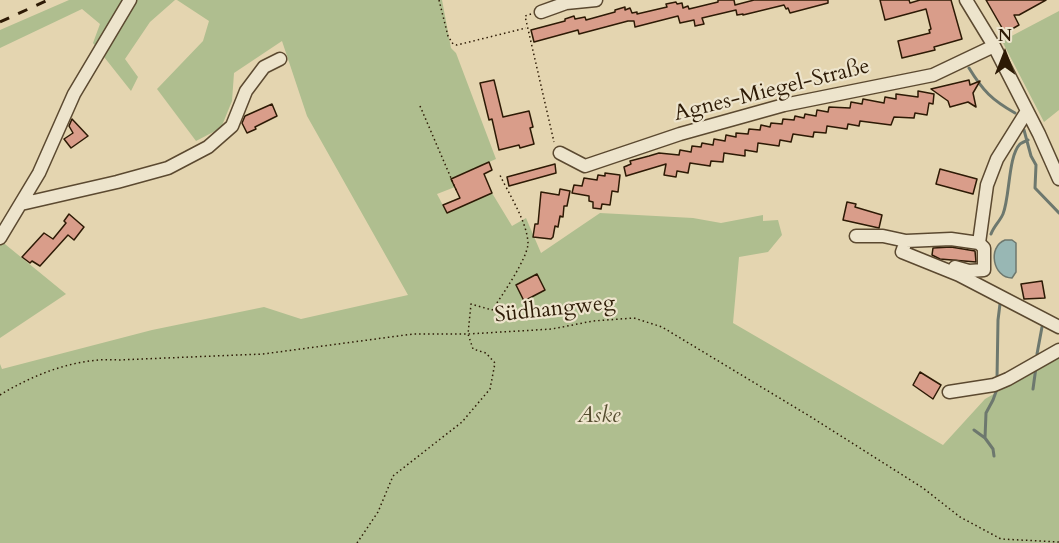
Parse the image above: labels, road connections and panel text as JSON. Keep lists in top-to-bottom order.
{
  "streets": {
    "street": ["Agnes-Miegel-Straße"],
    "path": ["Südhangweg"]
  },
  "parks": ["Aske"],
  "north": "top"
}
